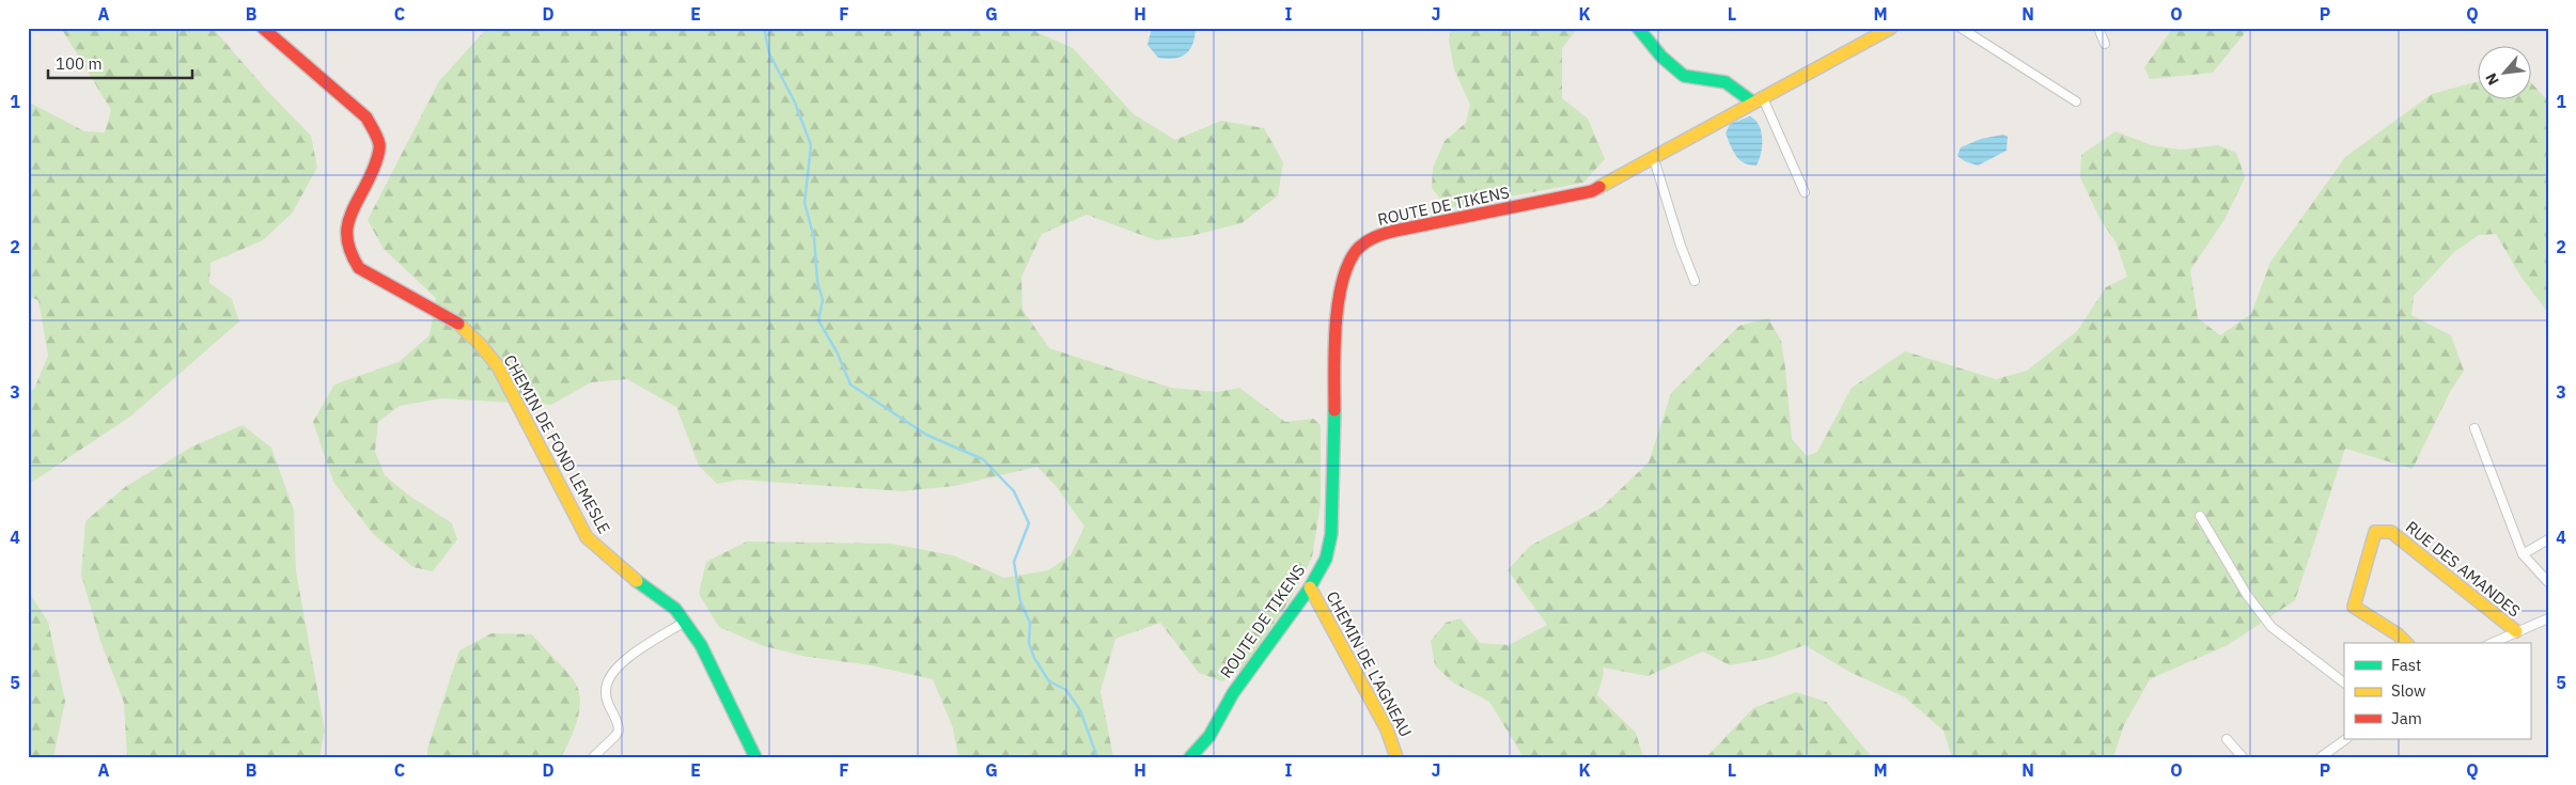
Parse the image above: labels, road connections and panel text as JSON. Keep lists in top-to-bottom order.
{
  "streets": {
    "street": [
      "ROUTE DE TIKENS",
      "CHEMIN DE FOND LEMESLE",
      "RUE DES AMANDES",
      "CHEMIN DE L’AGNEAU"
    ]
  },
  "crossings": [
    ["ROUTE DE TIKENS", "CHEMIN DE L’AGNEAU"]
  ],
  "legend": ["Fast", "Slow", "Jam"],
  "scale_bar": "100 m",
  "north": "bottom left",
  "grid": {
    "columns": [
      "A",
      "B",
      "C",
      "D",
      "E",
      "F",
      "G",
      "H",
      "I",
      "J",
      "K",
      "L",
      "M",
      "N",
      "O",
      "P",
      "Q"
    ],
    "rows": [
      "1",
      "2",
      "3",
      "4",
      "5"
    ]
  }
}
